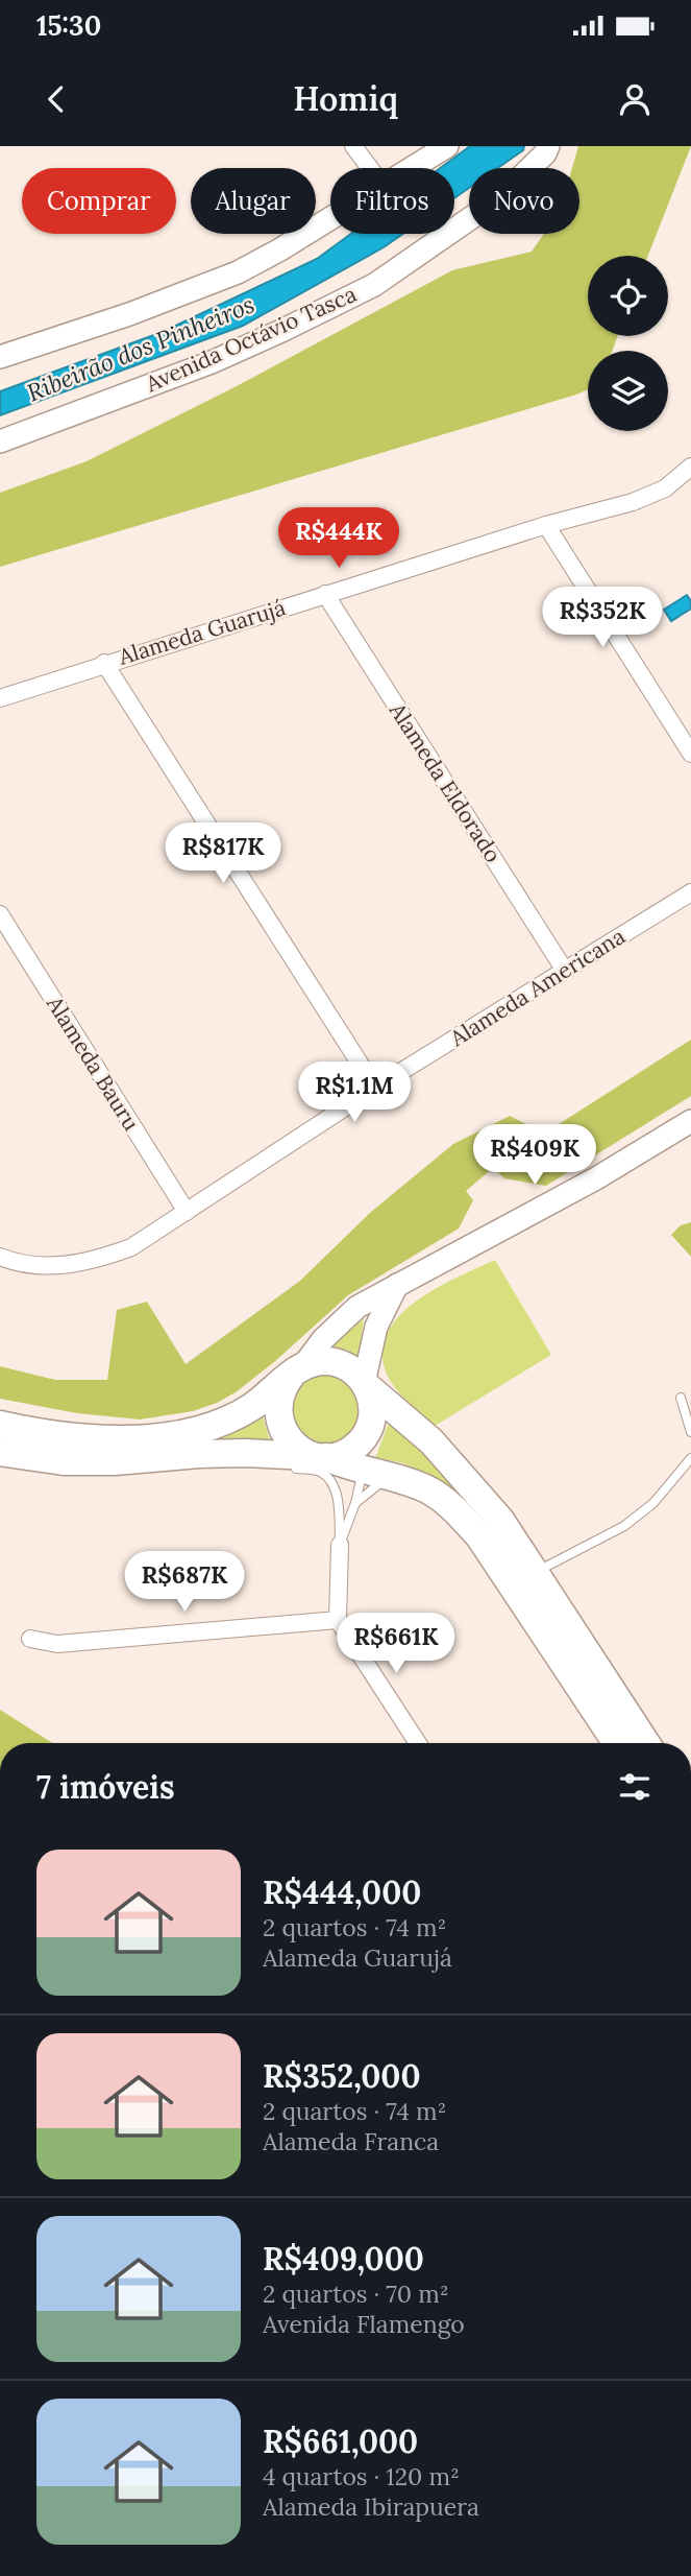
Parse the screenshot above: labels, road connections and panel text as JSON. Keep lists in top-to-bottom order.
{
  "streets": {
    "street": [
      "Avenida Octávio Tasca",
      "Alameda Guarujá",
      "Alameda Eldorado",
      "Alameda Americana",
      "Alameda Bauru"
    ]
  },
  "crossings": [
    ["Alameda Guarujá", "Alameda Eldorado"],
    ["Alameda Eldorado", "Alameda Americana"],
    ["Alameda Americana", "Alameda Bauru"]
  ],
  "water": ["Ribeirão dos Pinheiros"],
  "page": {
    "status": "15:30",
    "header": "Homiq",
    "chip": [
      "Comprar",
      "Alugar",
      "Filtros",
      "Novo"
    ],
    "price": [
      "R$444K",
      "R$352K",
      "R$817K",
      "R$1.1M",
      "R$409K",
      "R$687K",
      "R$661K"
    ],
    "heading": "7 imóveis",
    "list": [
      {
        "name": "R$444,000",
        "note": "2 quartos · 74 m² · Alameda Guarujá"
      },
      {
        "name": "R$352,000",
        "note": "2 quartos · 74 m² · Alameda Franca"
      },
      {
        "name": "R$409,000",
        "note": "2 quartos · 70 m² · Avenida Flamengo"
      },
      {
        "name": "R$661,000",
        "note": "4 quartos · 120 m² · Alameda Ibirapuera"
      }
    ]
  }
}
